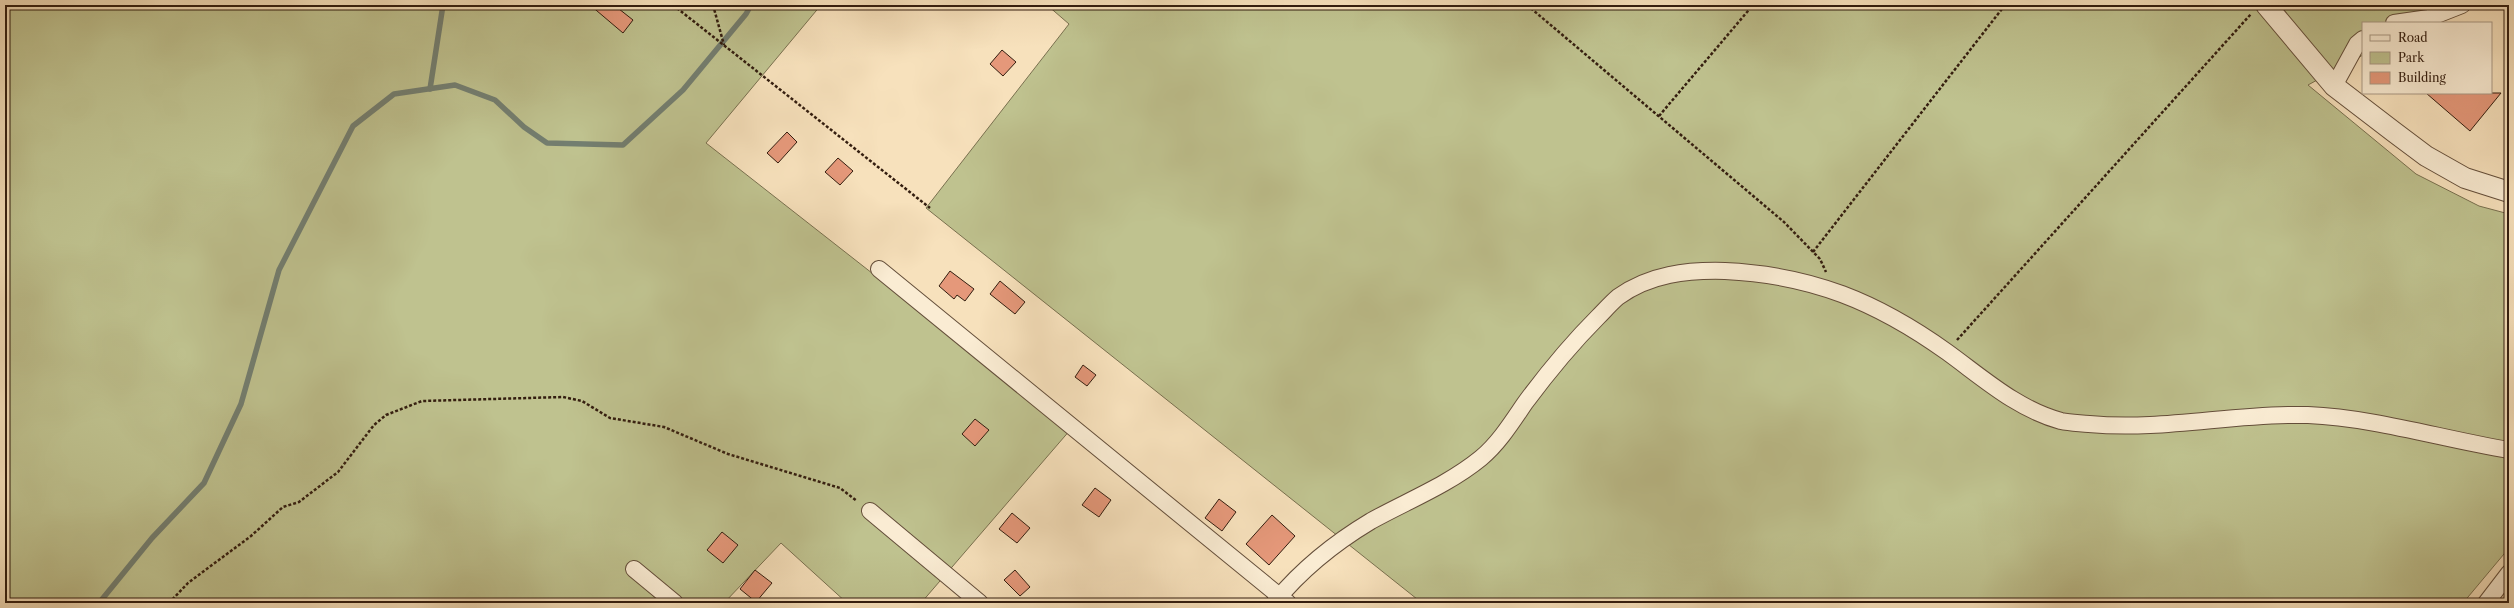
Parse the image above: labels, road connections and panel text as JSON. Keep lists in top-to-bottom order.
{
  "legend": ["Road", "Park", "Building"]
}
